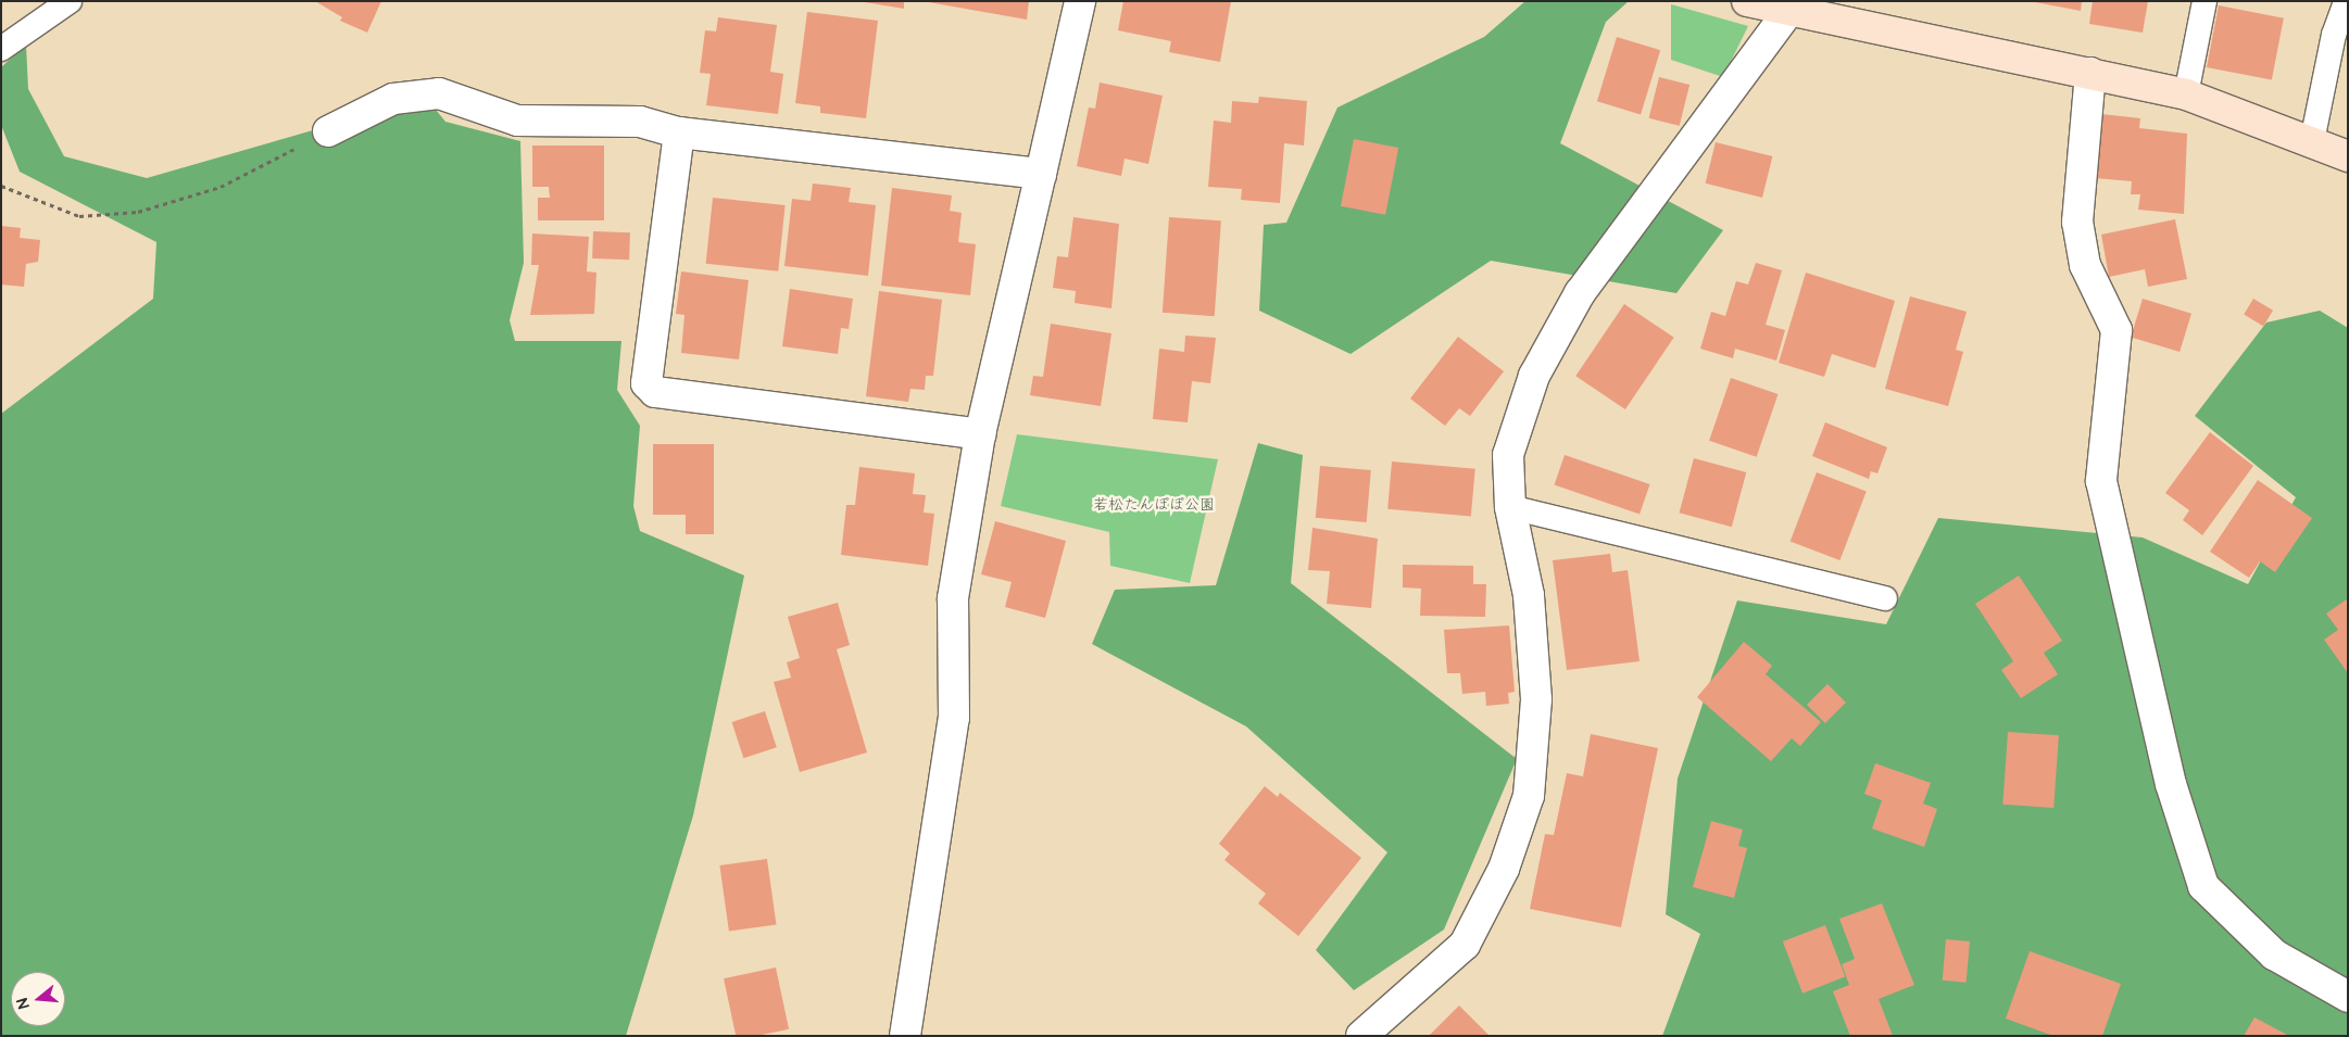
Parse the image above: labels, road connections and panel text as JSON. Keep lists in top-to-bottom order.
{
  "parks": ["若松たんぽぽ公園"],
  "north": "left"
}
